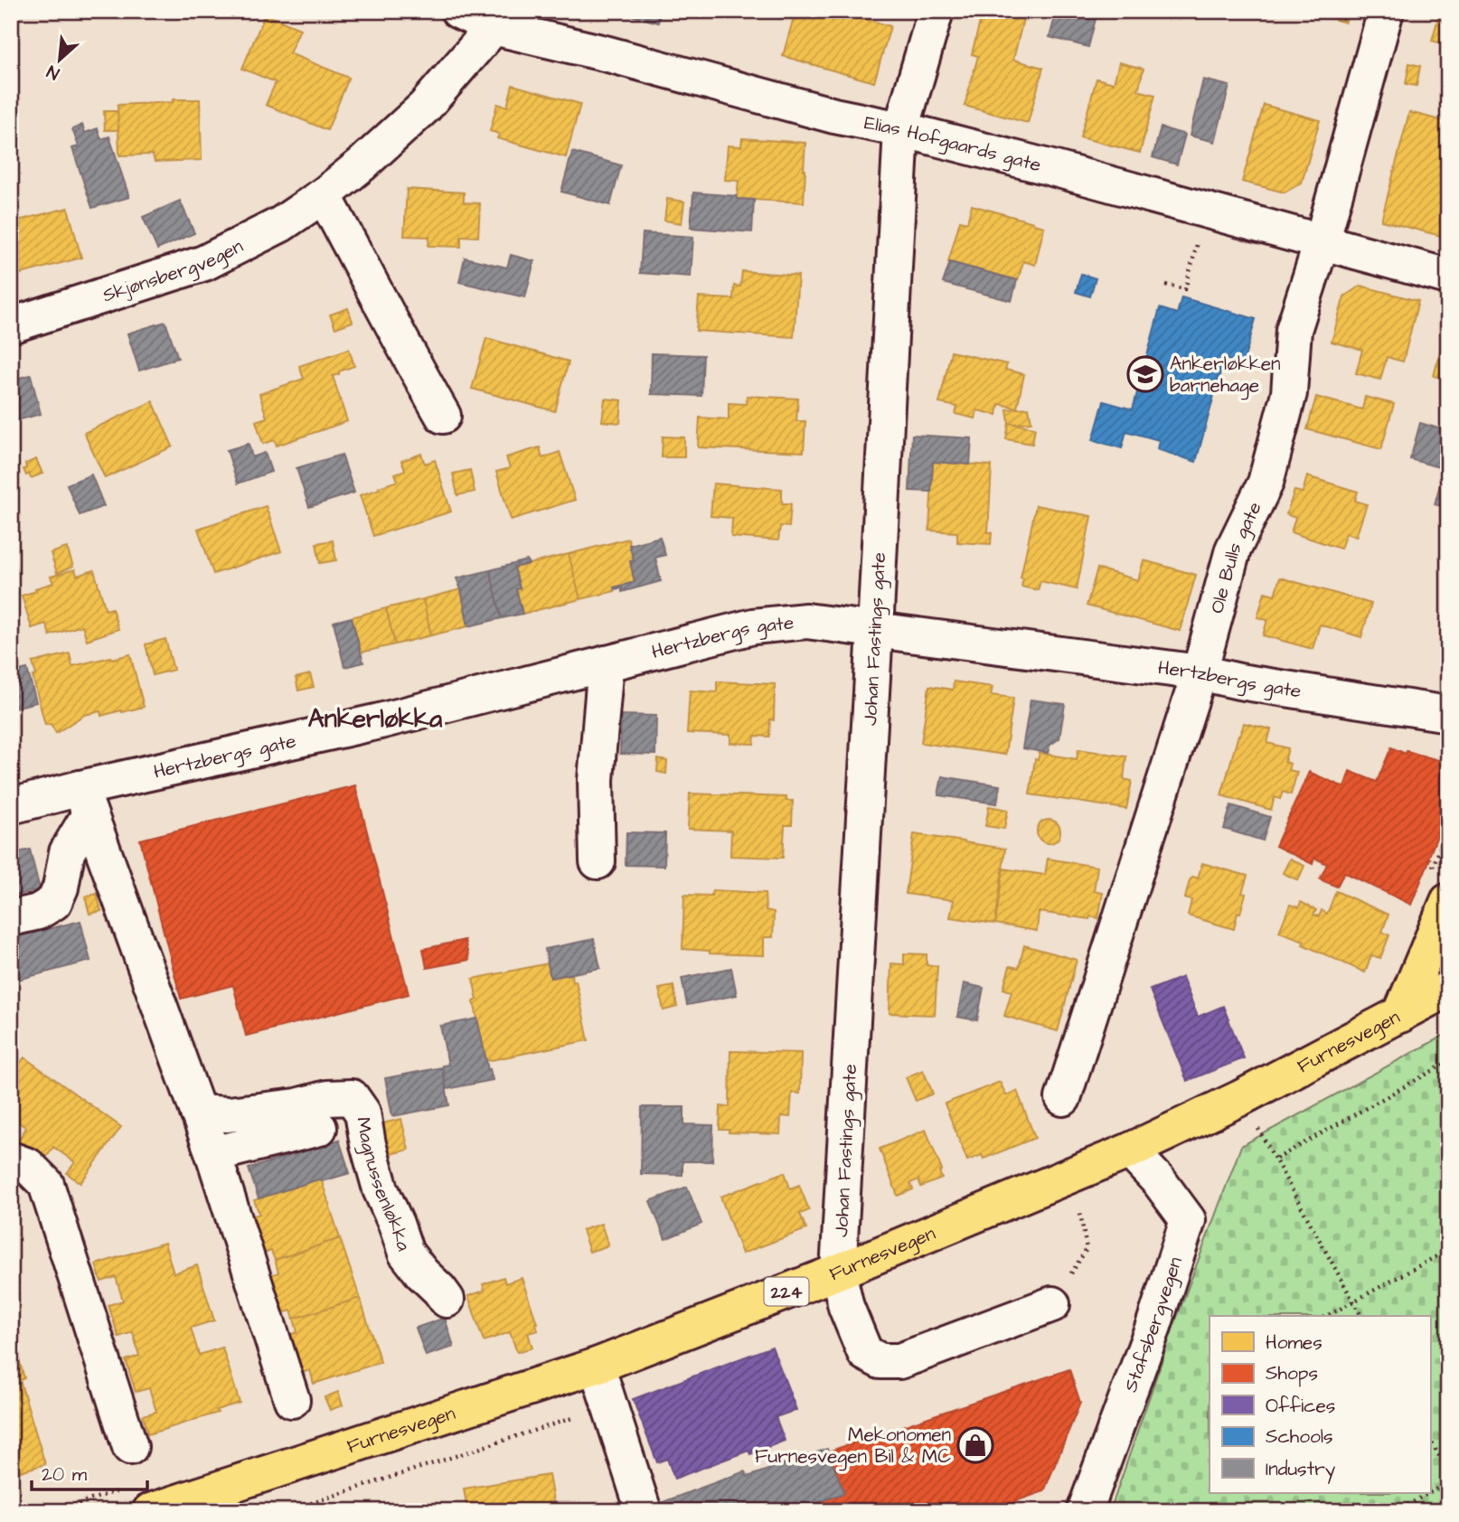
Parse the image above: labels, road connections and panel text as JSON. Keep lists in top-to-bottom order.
{
  "streets": {
    "main road": ["Furnesvegen", "224"],
    "street": [
      "Elias Hofgaards gate",
      "Skjønsbergvegen",
      "Ole Bulls gate",
      "Hertzbergs gate",
      "Johan Fastings gate",
      "Magnussenløkka",
      "Stafsbergvegen"
    ]
  },
  "crossings": [
    ["Elias Hofgaards gate", "Skjønsbergvegen"],
    ["Elias Hofgaards gate", "Ole Bulls gate"],
    ["Elias Hofgaards gate", "Johan Fastings gate"],
    ["Ole Bulls gate", "Hertzbergs gate"],
    ["Hertzbergs gate", "Johan Fastings gate"],
    ["Johan Fastings gate", "Furnesvegen"],
    ["Furnesvegen", "Stafsbergvegen"]
  ],
  "districts": ["Ankerløkka"],
  "places": {
    "school or university": ["Ankerløkken barnehage"],
    "shop": ["Mekonomen Furnesvegen Bil & MC"]
  },
  "legend": [
    "Homes",
    "Shops",
    "Offices",
    "Schools",
    "Industry"
  ],
  "scale_bar": "20 m",
  "north": "bottom left"
}
